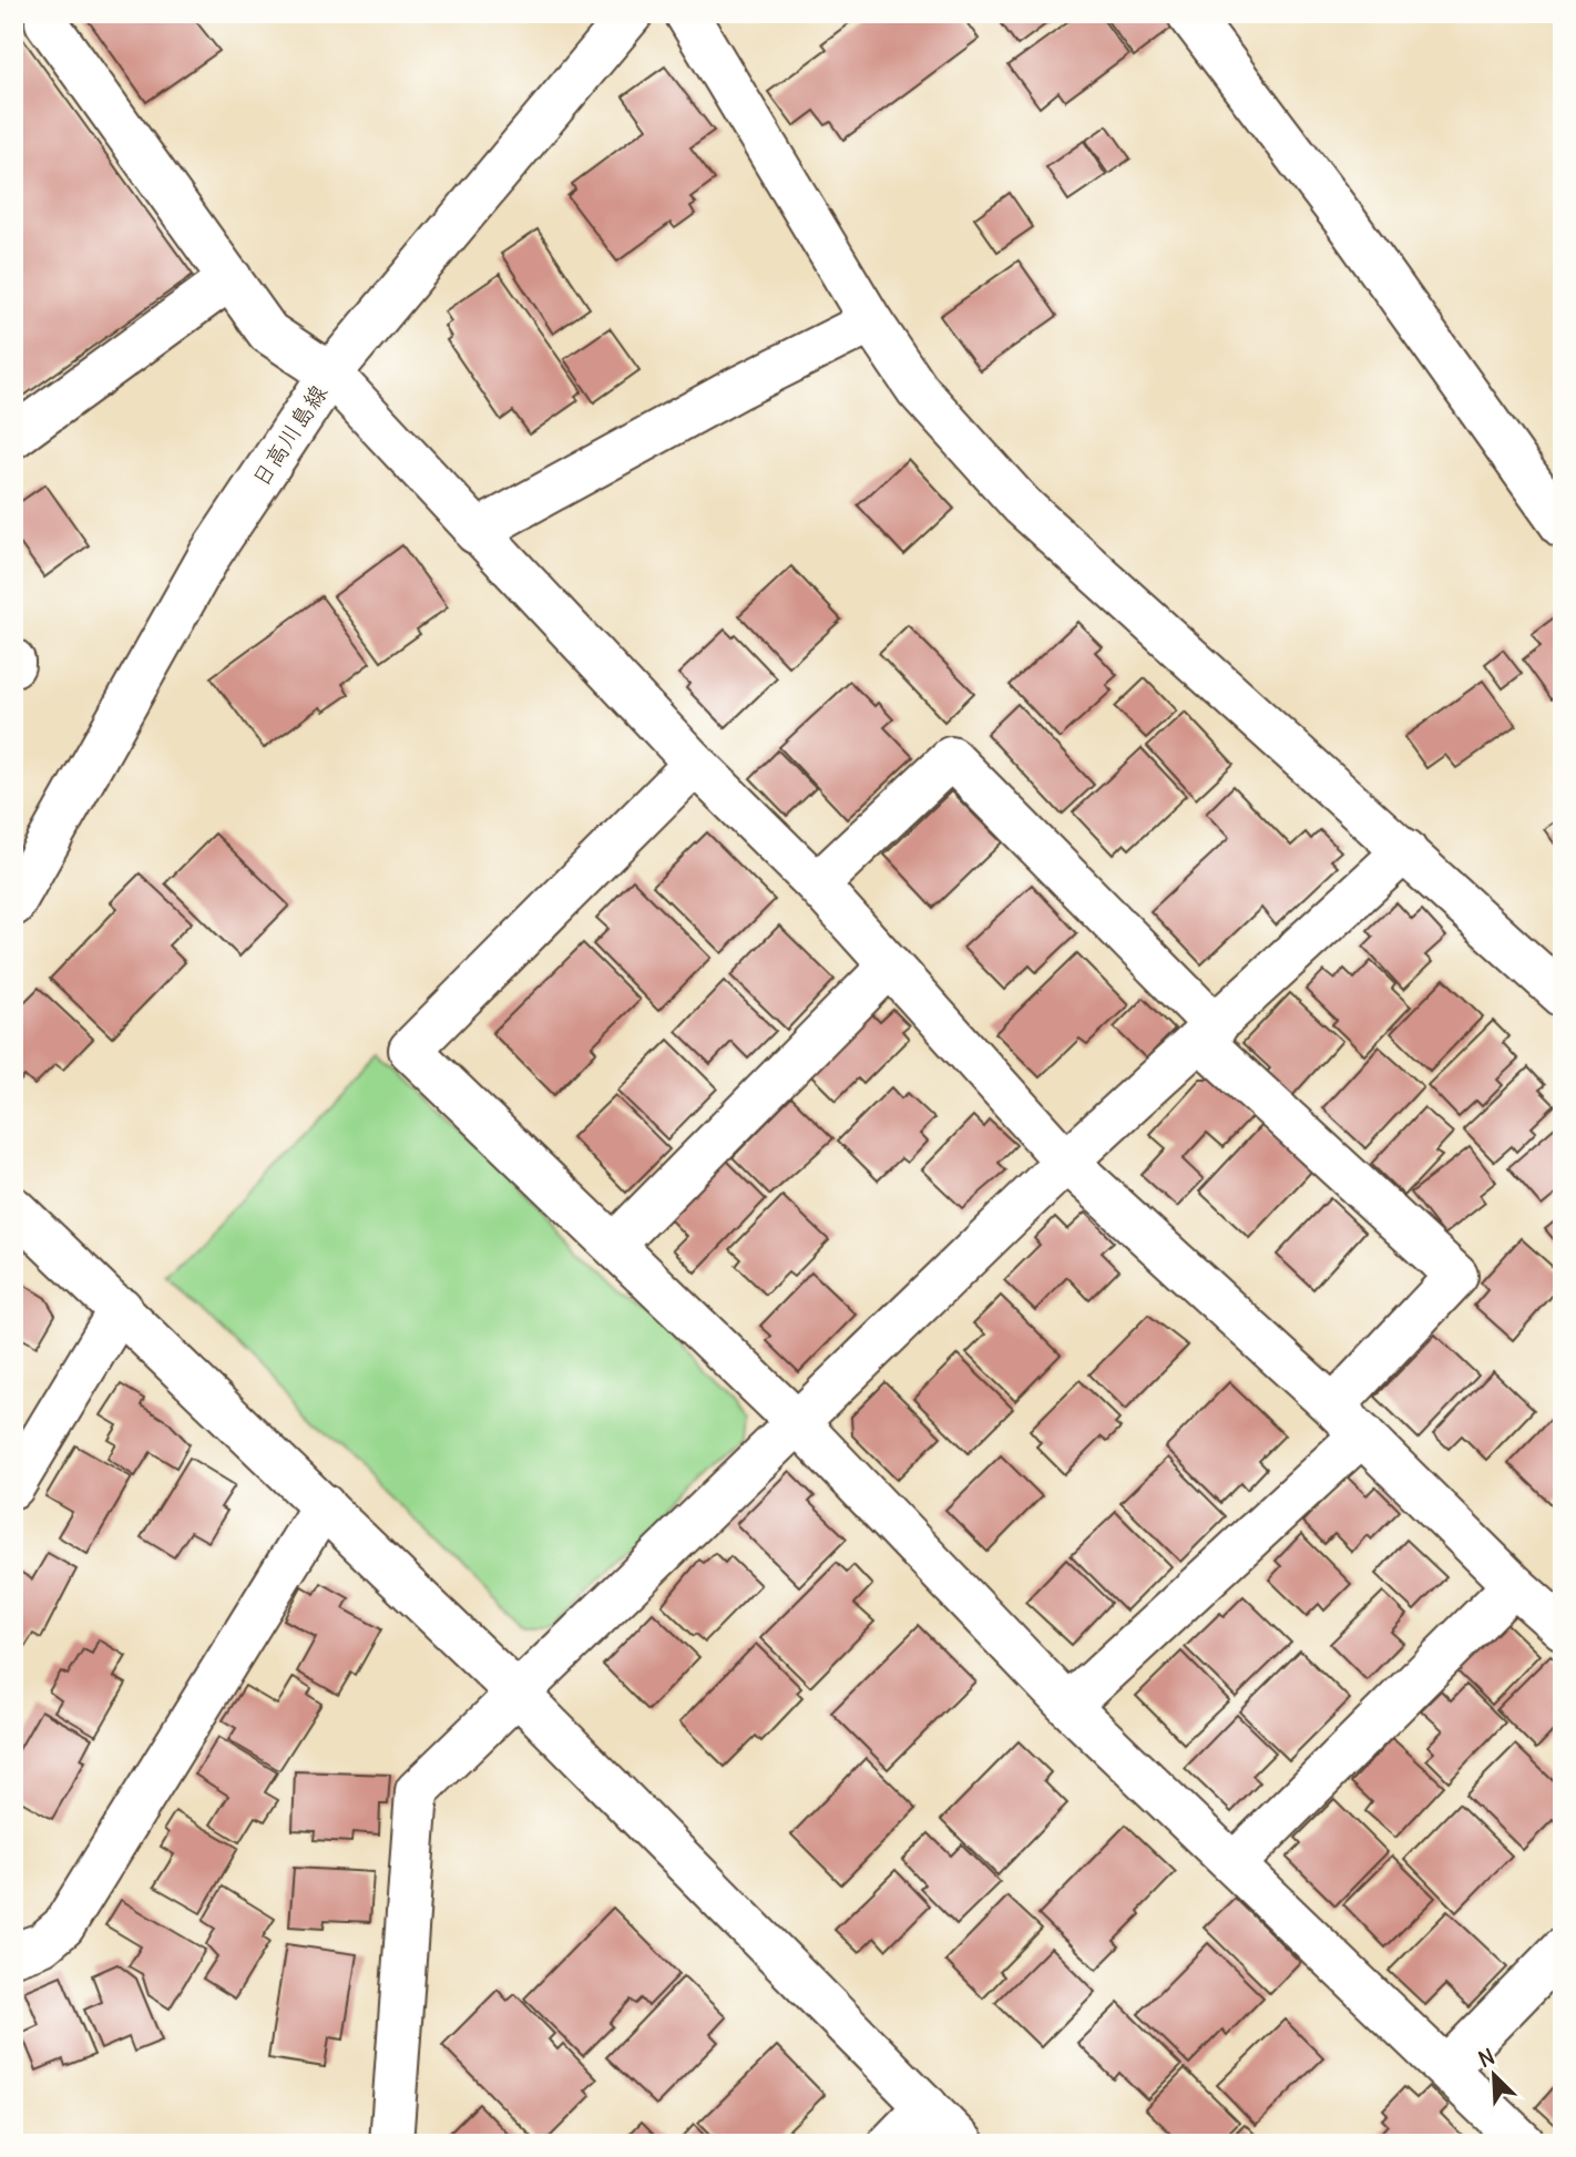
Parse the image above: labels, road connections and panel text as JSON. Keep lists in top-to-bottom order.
{
  "streets": {
    "street": ["日高川島線"]
  },
  "north": "top left"
}
